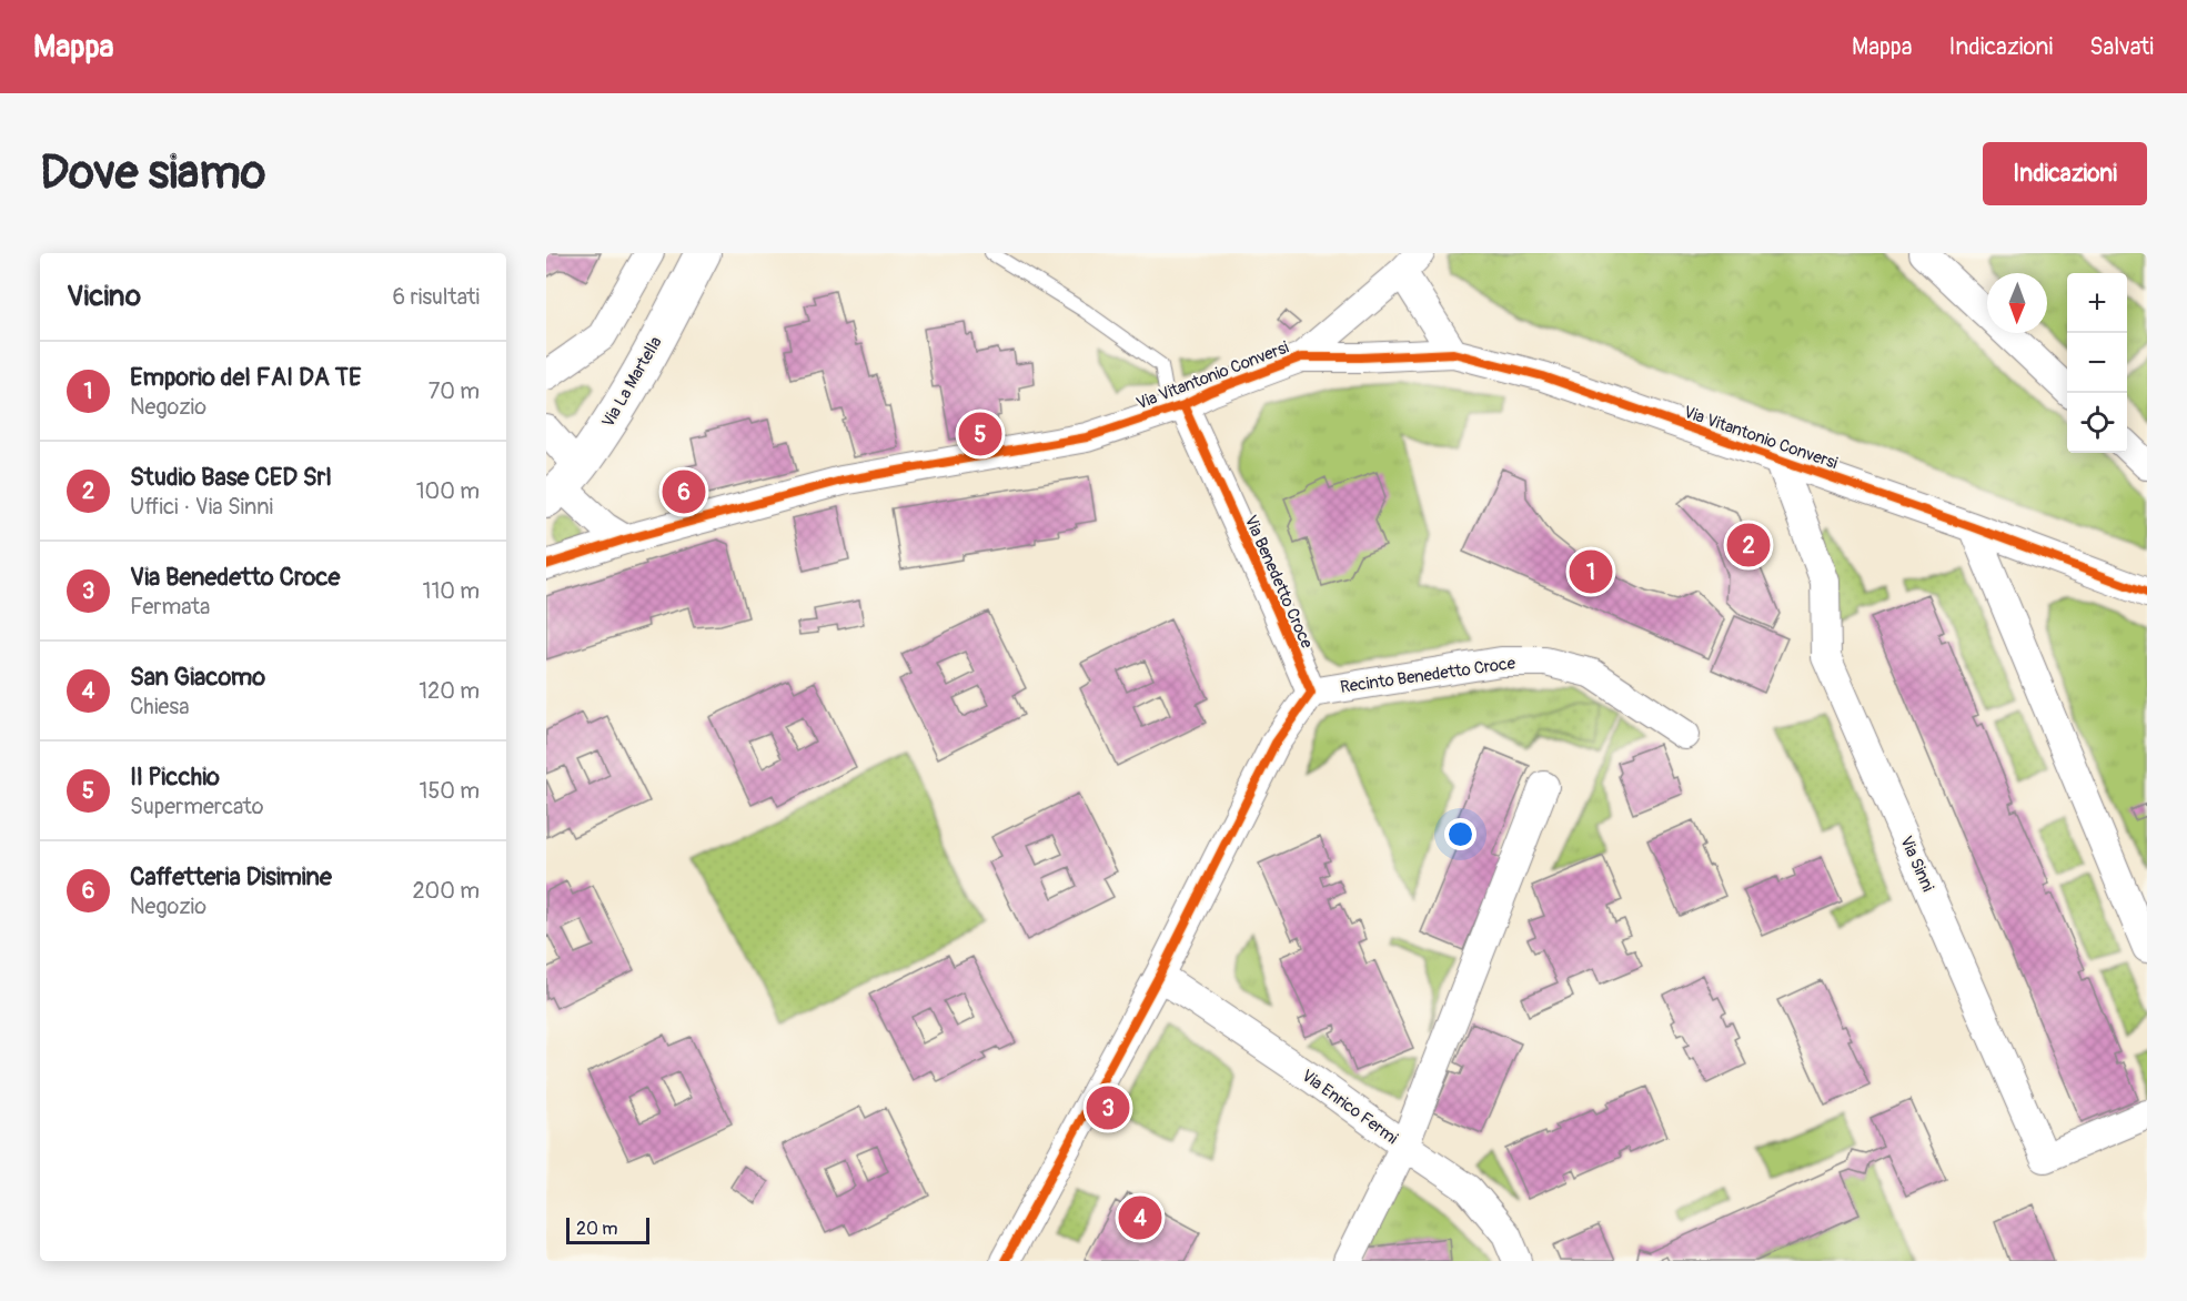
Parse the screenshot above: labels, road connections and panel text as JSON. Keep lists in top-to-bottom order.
{
  "streets": {
    "street": [
      "Via Vitantonio Conversi",
      "Via La Martella",
      "Via Benedetto Croce",
      "Recinto Benedetto Croce",
      "Via Sinni",
      "Via Enrico Fermi"
    ]
  },
  "crossings": [
    ["Via Vitantonio Conversi", "Via Benedetto Croce"],
    ["Via Vitantonio Conversi", "Via Sinni"],
    ["Via Benedetto Croce", "Recinto Benedetto Croce"]
  ],
  "scale_bar": "20 m",
  "north": "bottom",
  "page": {
    "header": "Mappa",
    "nav": ["Mappa", "Indicazioni", "Salvati"],
    "buttons": "Indicazioni",
    "title": "Dove siamo",
    "heading": ["Vicino", "6 risultati"],
    "map_buttons": ["+", "−"],
    "list": [
      {
        "mark": "1",
        "name": "Emporio del FAI DA TE",
        "note": "Negozio",
        "value": "70 m"
      },
      {
        "mark": "2",
        "name": "Studio Base CED Srl",
        "note": "Uffici · Via Sinni",
        "value": "100 m"
      },
      {
        "mark": "3",
        "name": "Via Benedetto Croce",
        "note": "Fermata",
        "value": "110 m"
      },
      {
        "mark": "4",
        "name": "San Giacomo",
        "note": "Chiesa",
        "value": "120 m"
      },
      {
        "mark": "5",
        "name": "Il Picchio",
        "note": "Supermercato",
        "value": "150 m"
      },
      {
        "mark": "6",
        "name": "Caffetteria Disimine",
        "note": "Negozio",
        "value": "200 m"
      }
    ],
    "pins": [
      "5",
      "6",
      "2",
      "1",
      "3",
      "4"
    ],
    "scale": "20 m"
  }
}
